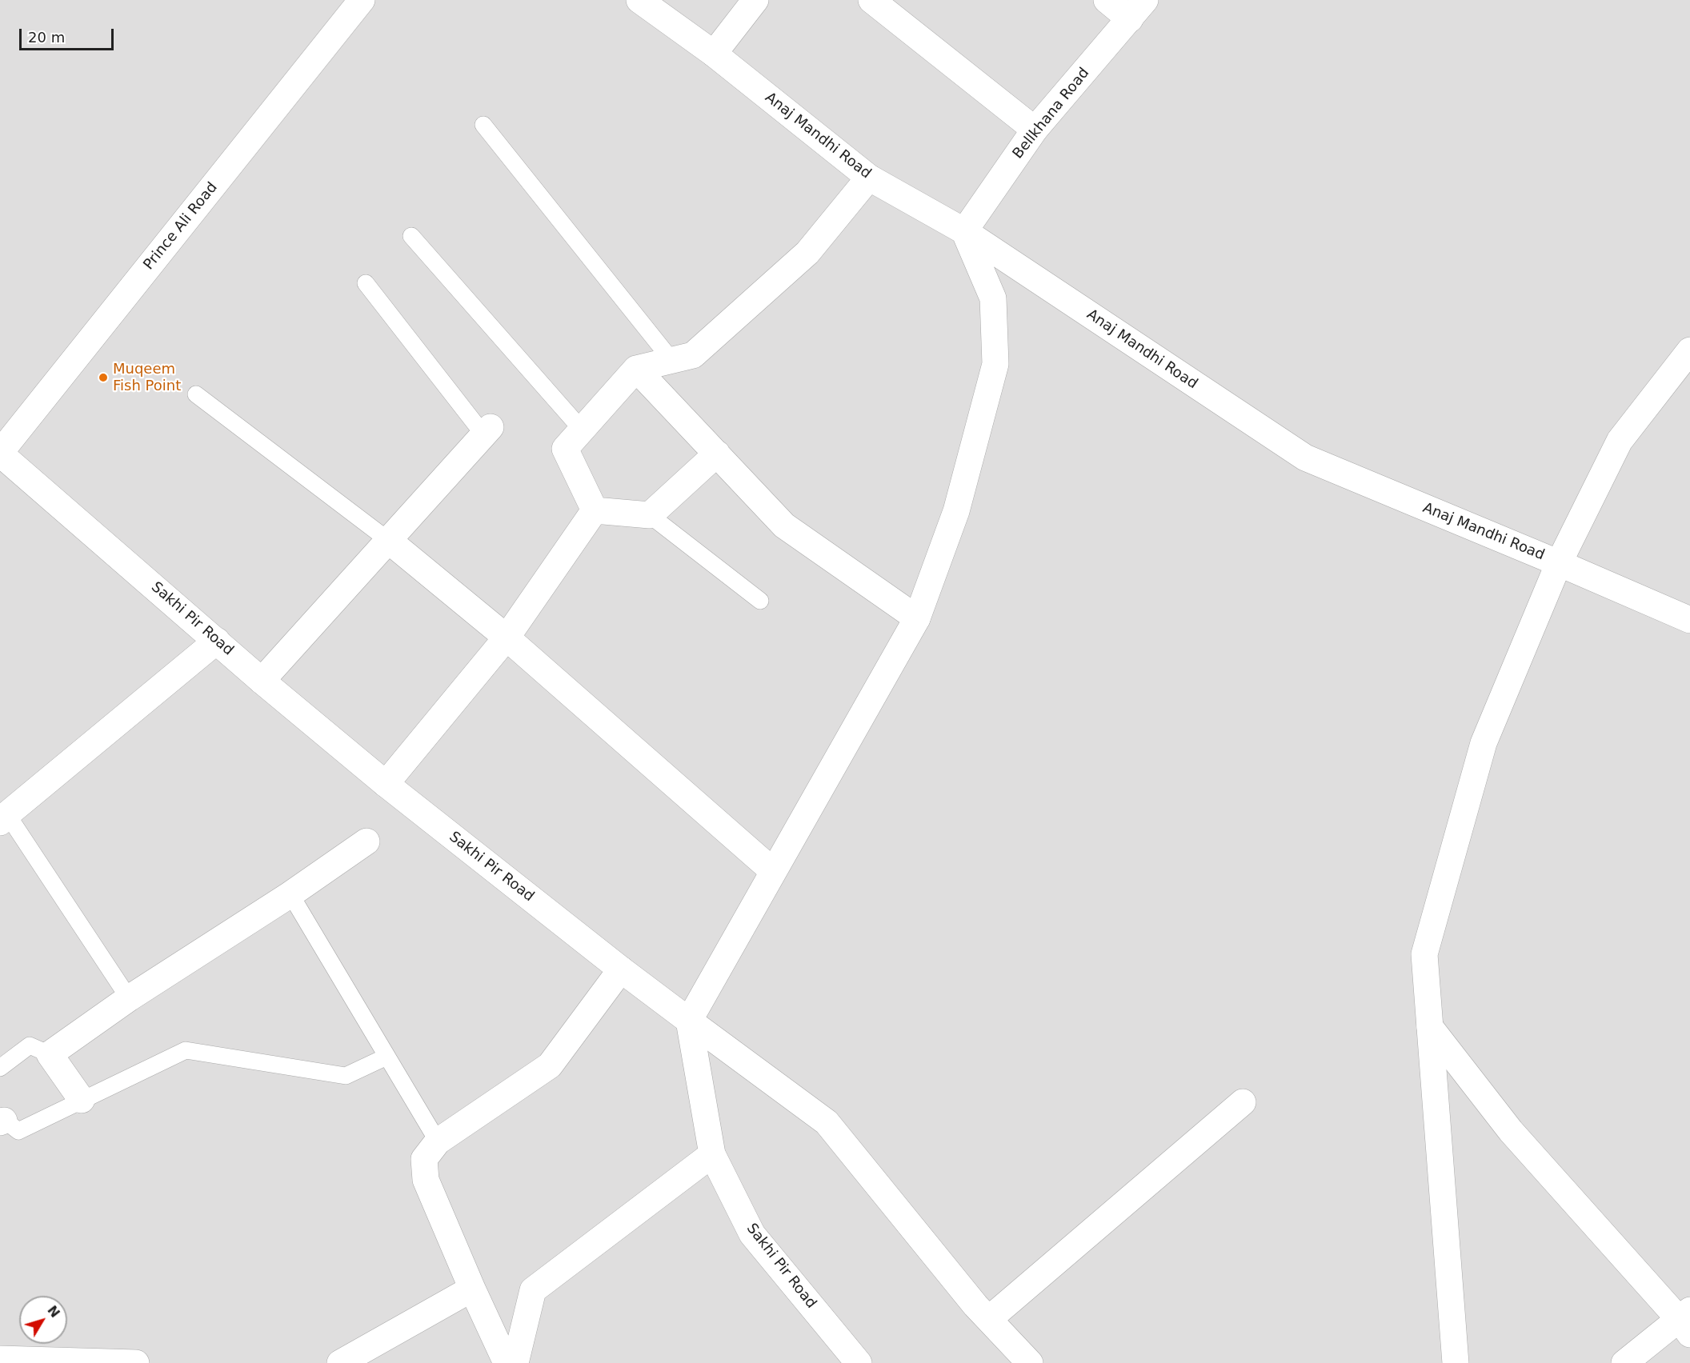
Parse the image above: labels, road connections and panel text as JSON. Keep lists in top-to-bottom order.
{
  "streets": {
    "street": [
      "Bellkhana Road",
      "Anaj Mandhi Road",
      "Prince Ali Road",
      "Sakhi Pir Road"
    ]
  },
  "crossings": [
    ["Bellkhana Road", "Anaj Mandhi Road"],
    ["Prince Ali Road", "Sakhi Pir Road"]
  ],
  "places": ["Muqeem Fish Point"],
  "scale_bar": "20 m",
  "north": "top right"
}
